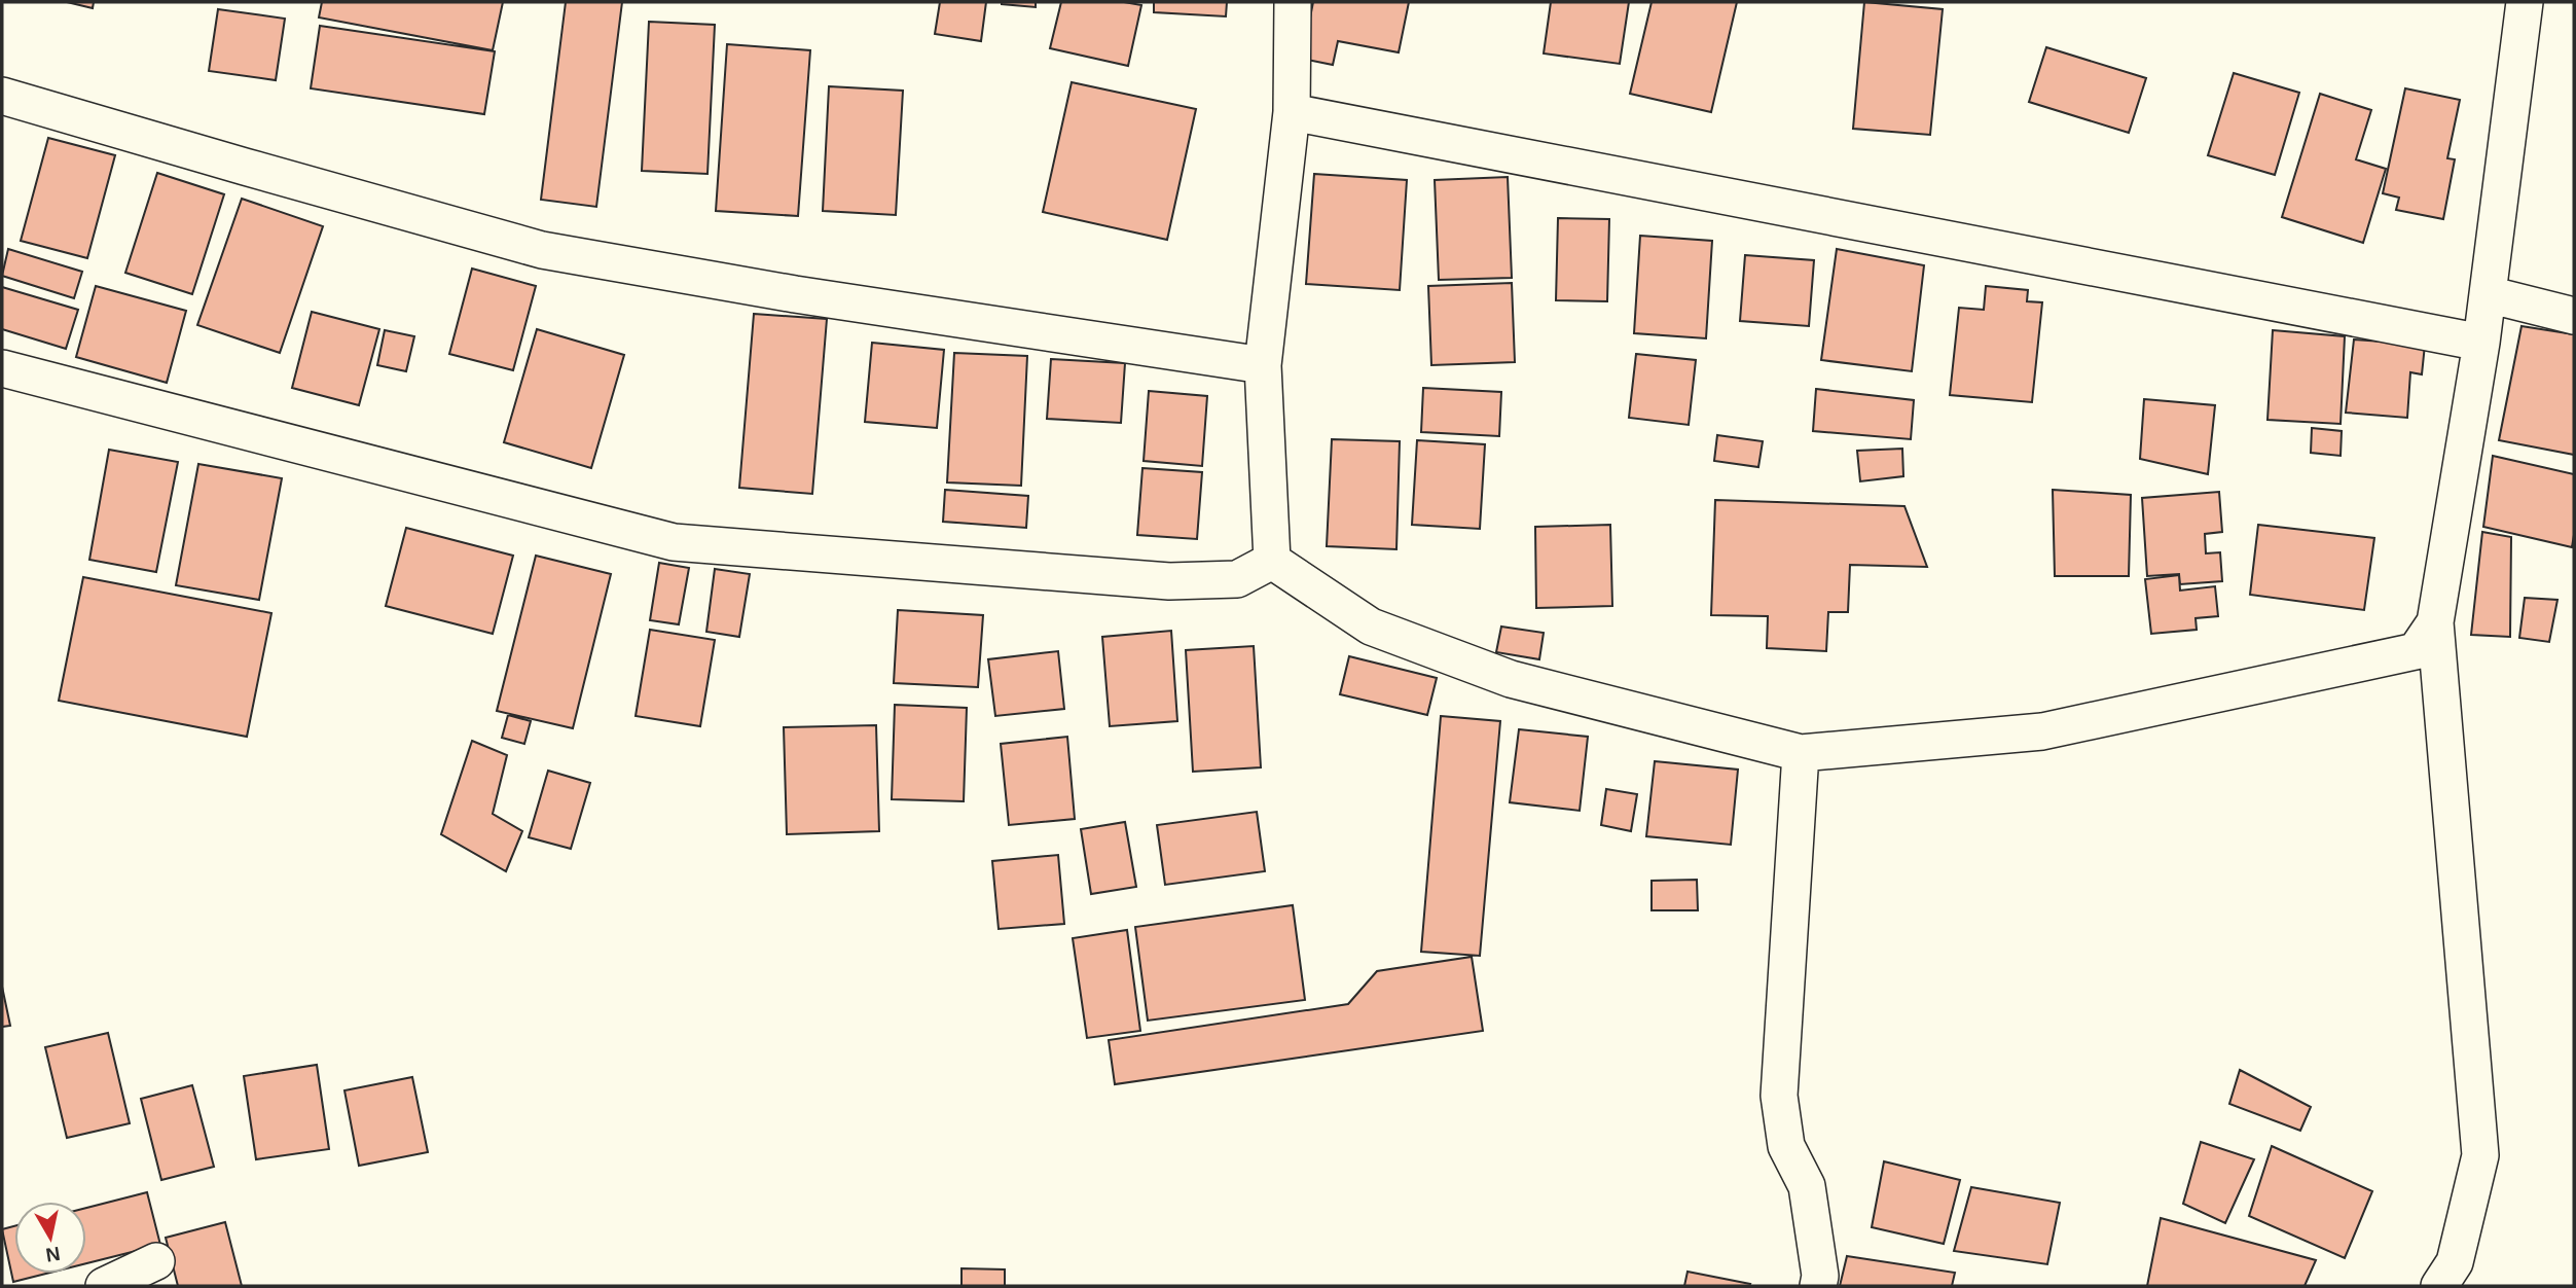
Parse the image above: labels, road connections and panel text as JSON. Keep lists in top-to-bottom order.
{
  "north": "bottom"
}
